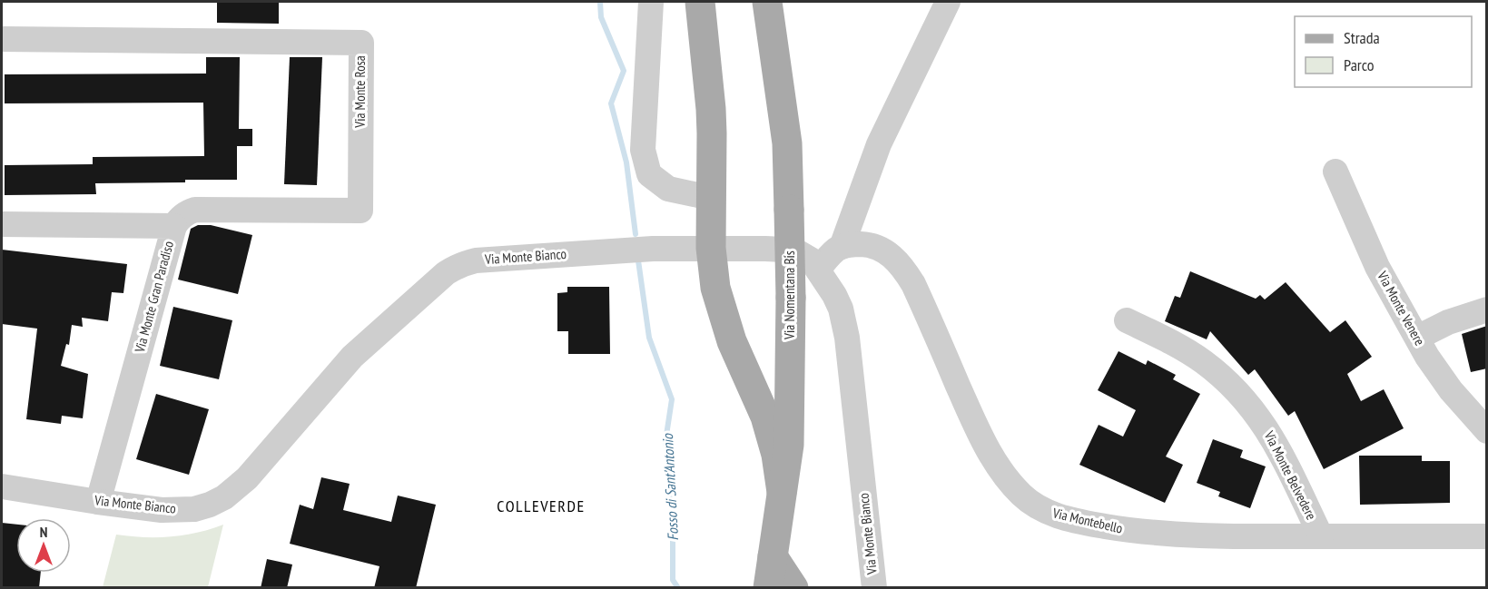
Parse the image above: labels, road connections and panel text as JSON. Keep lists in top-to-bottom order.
{
  "streets": {
    "main road": ["Via Nomentana Bis"],
    "street": [
      "Via Monte Rosa",
      "Via Monte Bianco",
      "Via Monte Gran Paradiso",
      "Via Monte Venere",
      "Via Monte Belvedere",
      "Via Montebello"
    ]
  },
  "crossings": [
    ["Via Monte Rosa", "Via Monte Gran Paradiso"],
    ["Via Monte Bianco", "Via Monte Gran Paradiso"],
    ["Via Monte Belvedere", "Via Montebello"]
  ],
  "districts": ["COLLEVERDE"],
  "water": ["Fosso di Sant'Antonio"],
  "legend": ["Strada", "Parco"],
  "north": "top"
}
